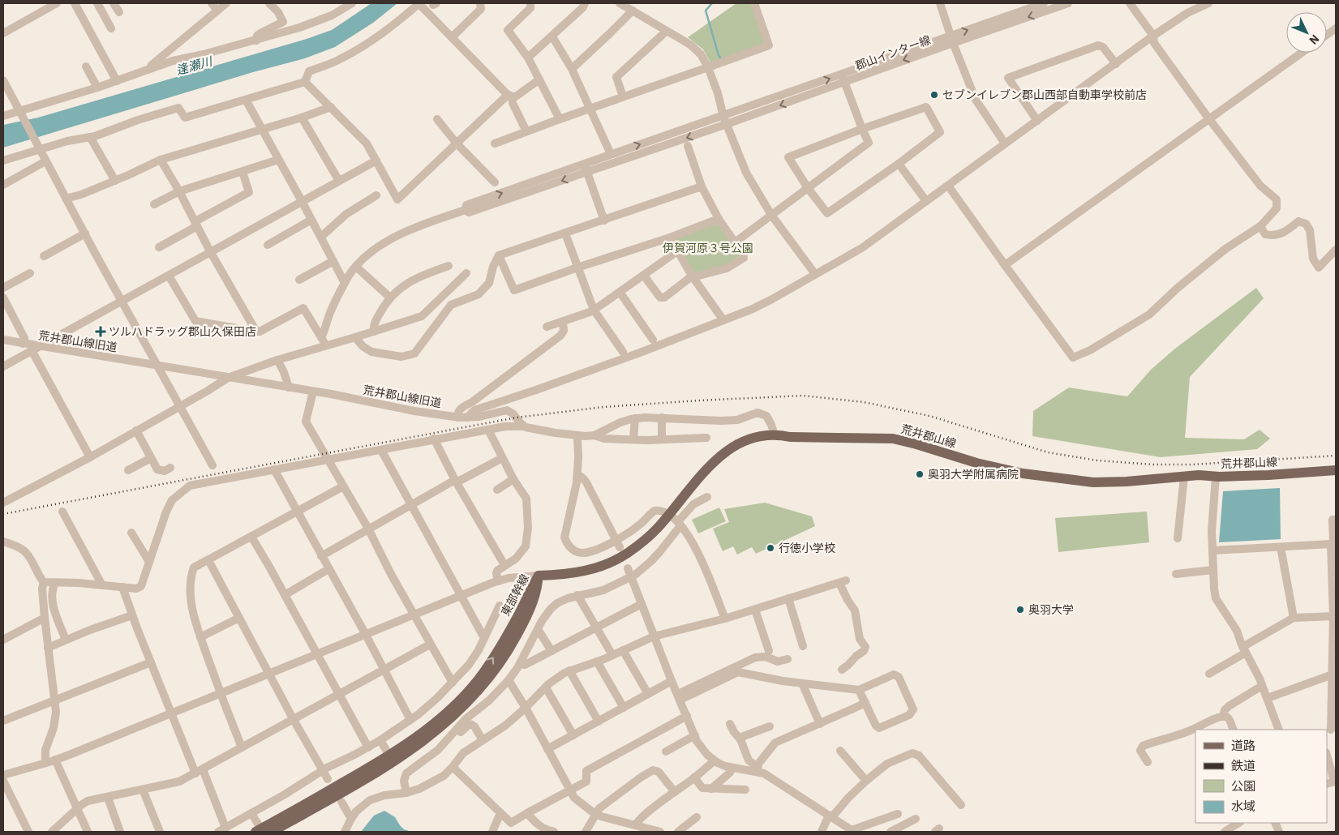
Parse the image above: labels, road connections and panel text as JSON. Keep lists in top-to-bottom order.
{
  "streets": {
    "main road": ["荒井郡山線", "東部幹線"],
    "street": ["郡山インター線", "荒井郡山線旧道"]
  },
  "crossings": [
    ["荒井郡山線", "東部幹線"]
  ],
  "water": ["逢瀬川"],
  "parks": ["伊賀河原３号公園"],
  "places": {
    "other": [
      "セブンイレブン郡山西部自動車学校前店",
      "奥羽大学附属病院",
      "行徳小学校",
      "奥羽大学"
    ],
    "health": ["ツルハドラッグ郡山久保田店"]
  },
  "legend": [
    "道路",
    "鉄道",
    "公園",
    "水域"
  ],
  "north": "bottom right"
}
